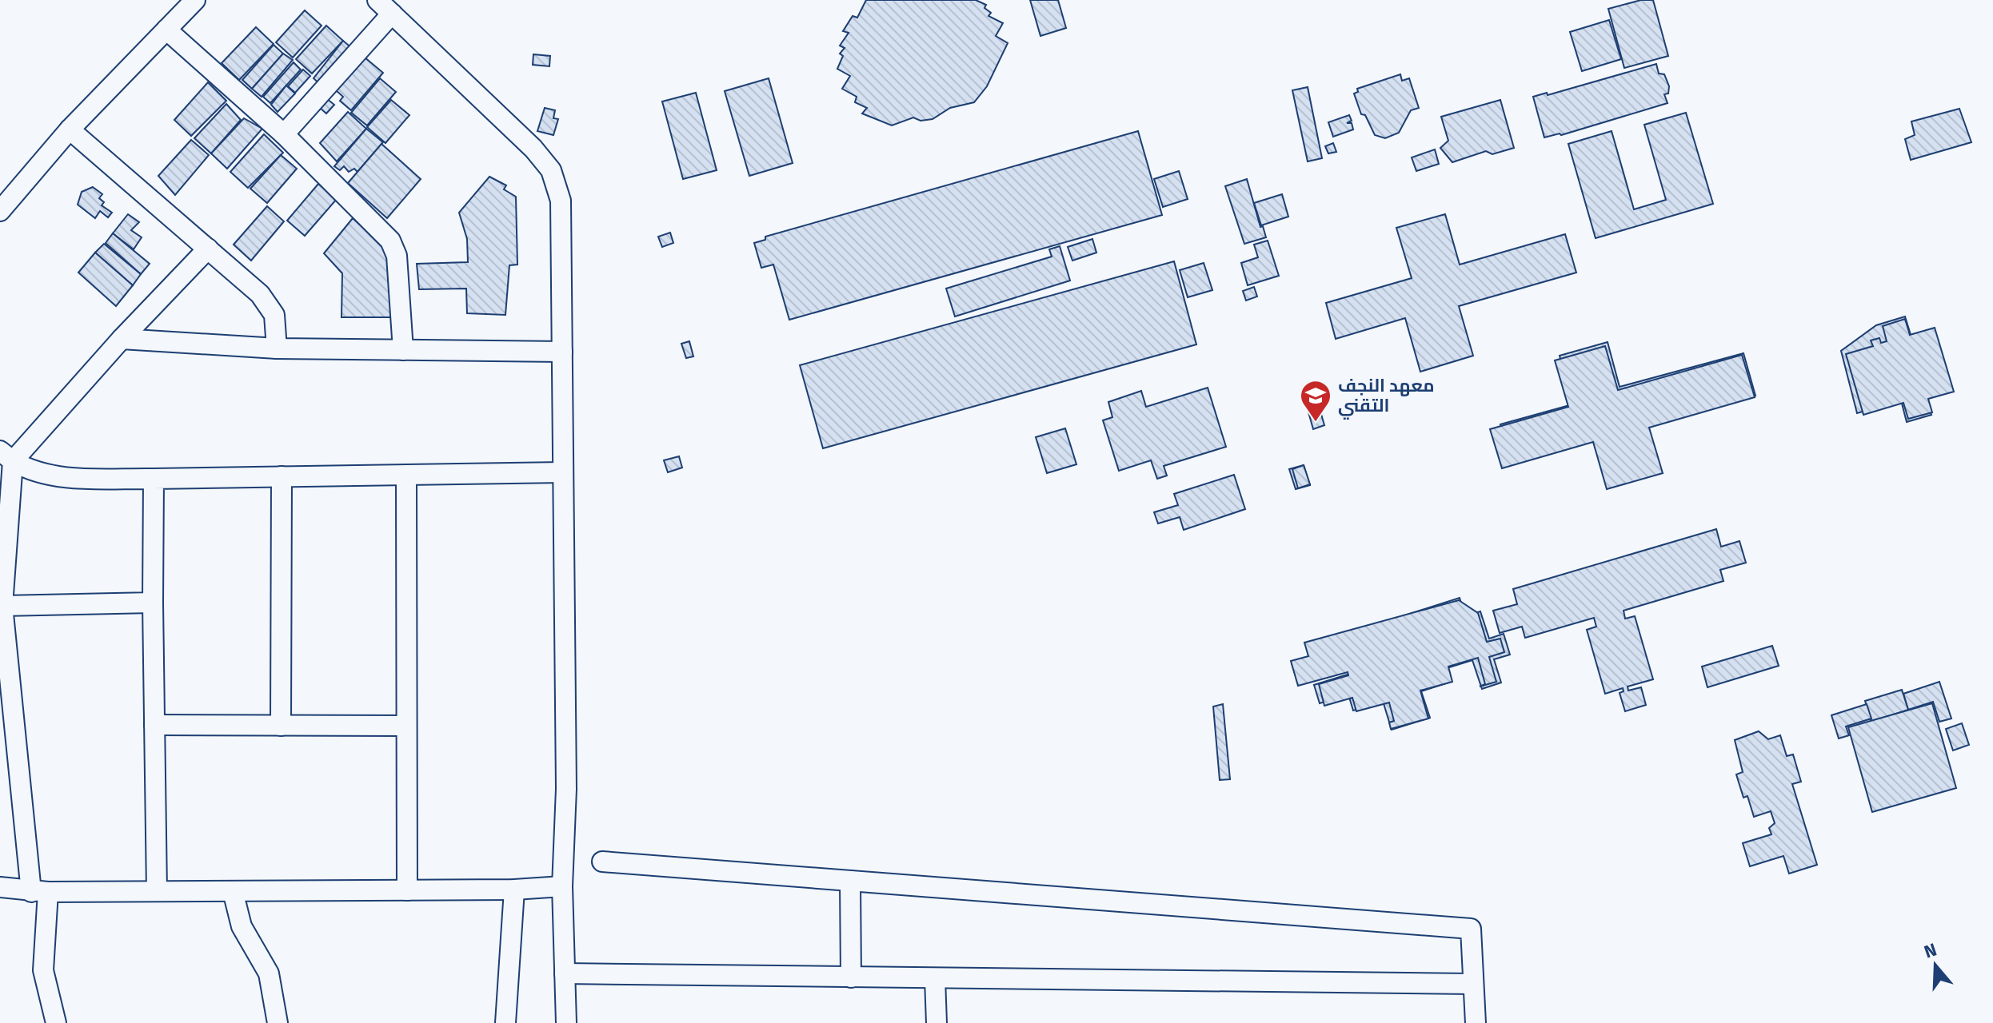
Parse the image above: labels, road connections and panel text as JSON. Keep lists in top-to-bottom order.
{
  "places": {
    "school or university": ["معهد النجف التقني"]
  },
  "north": "top"
}
